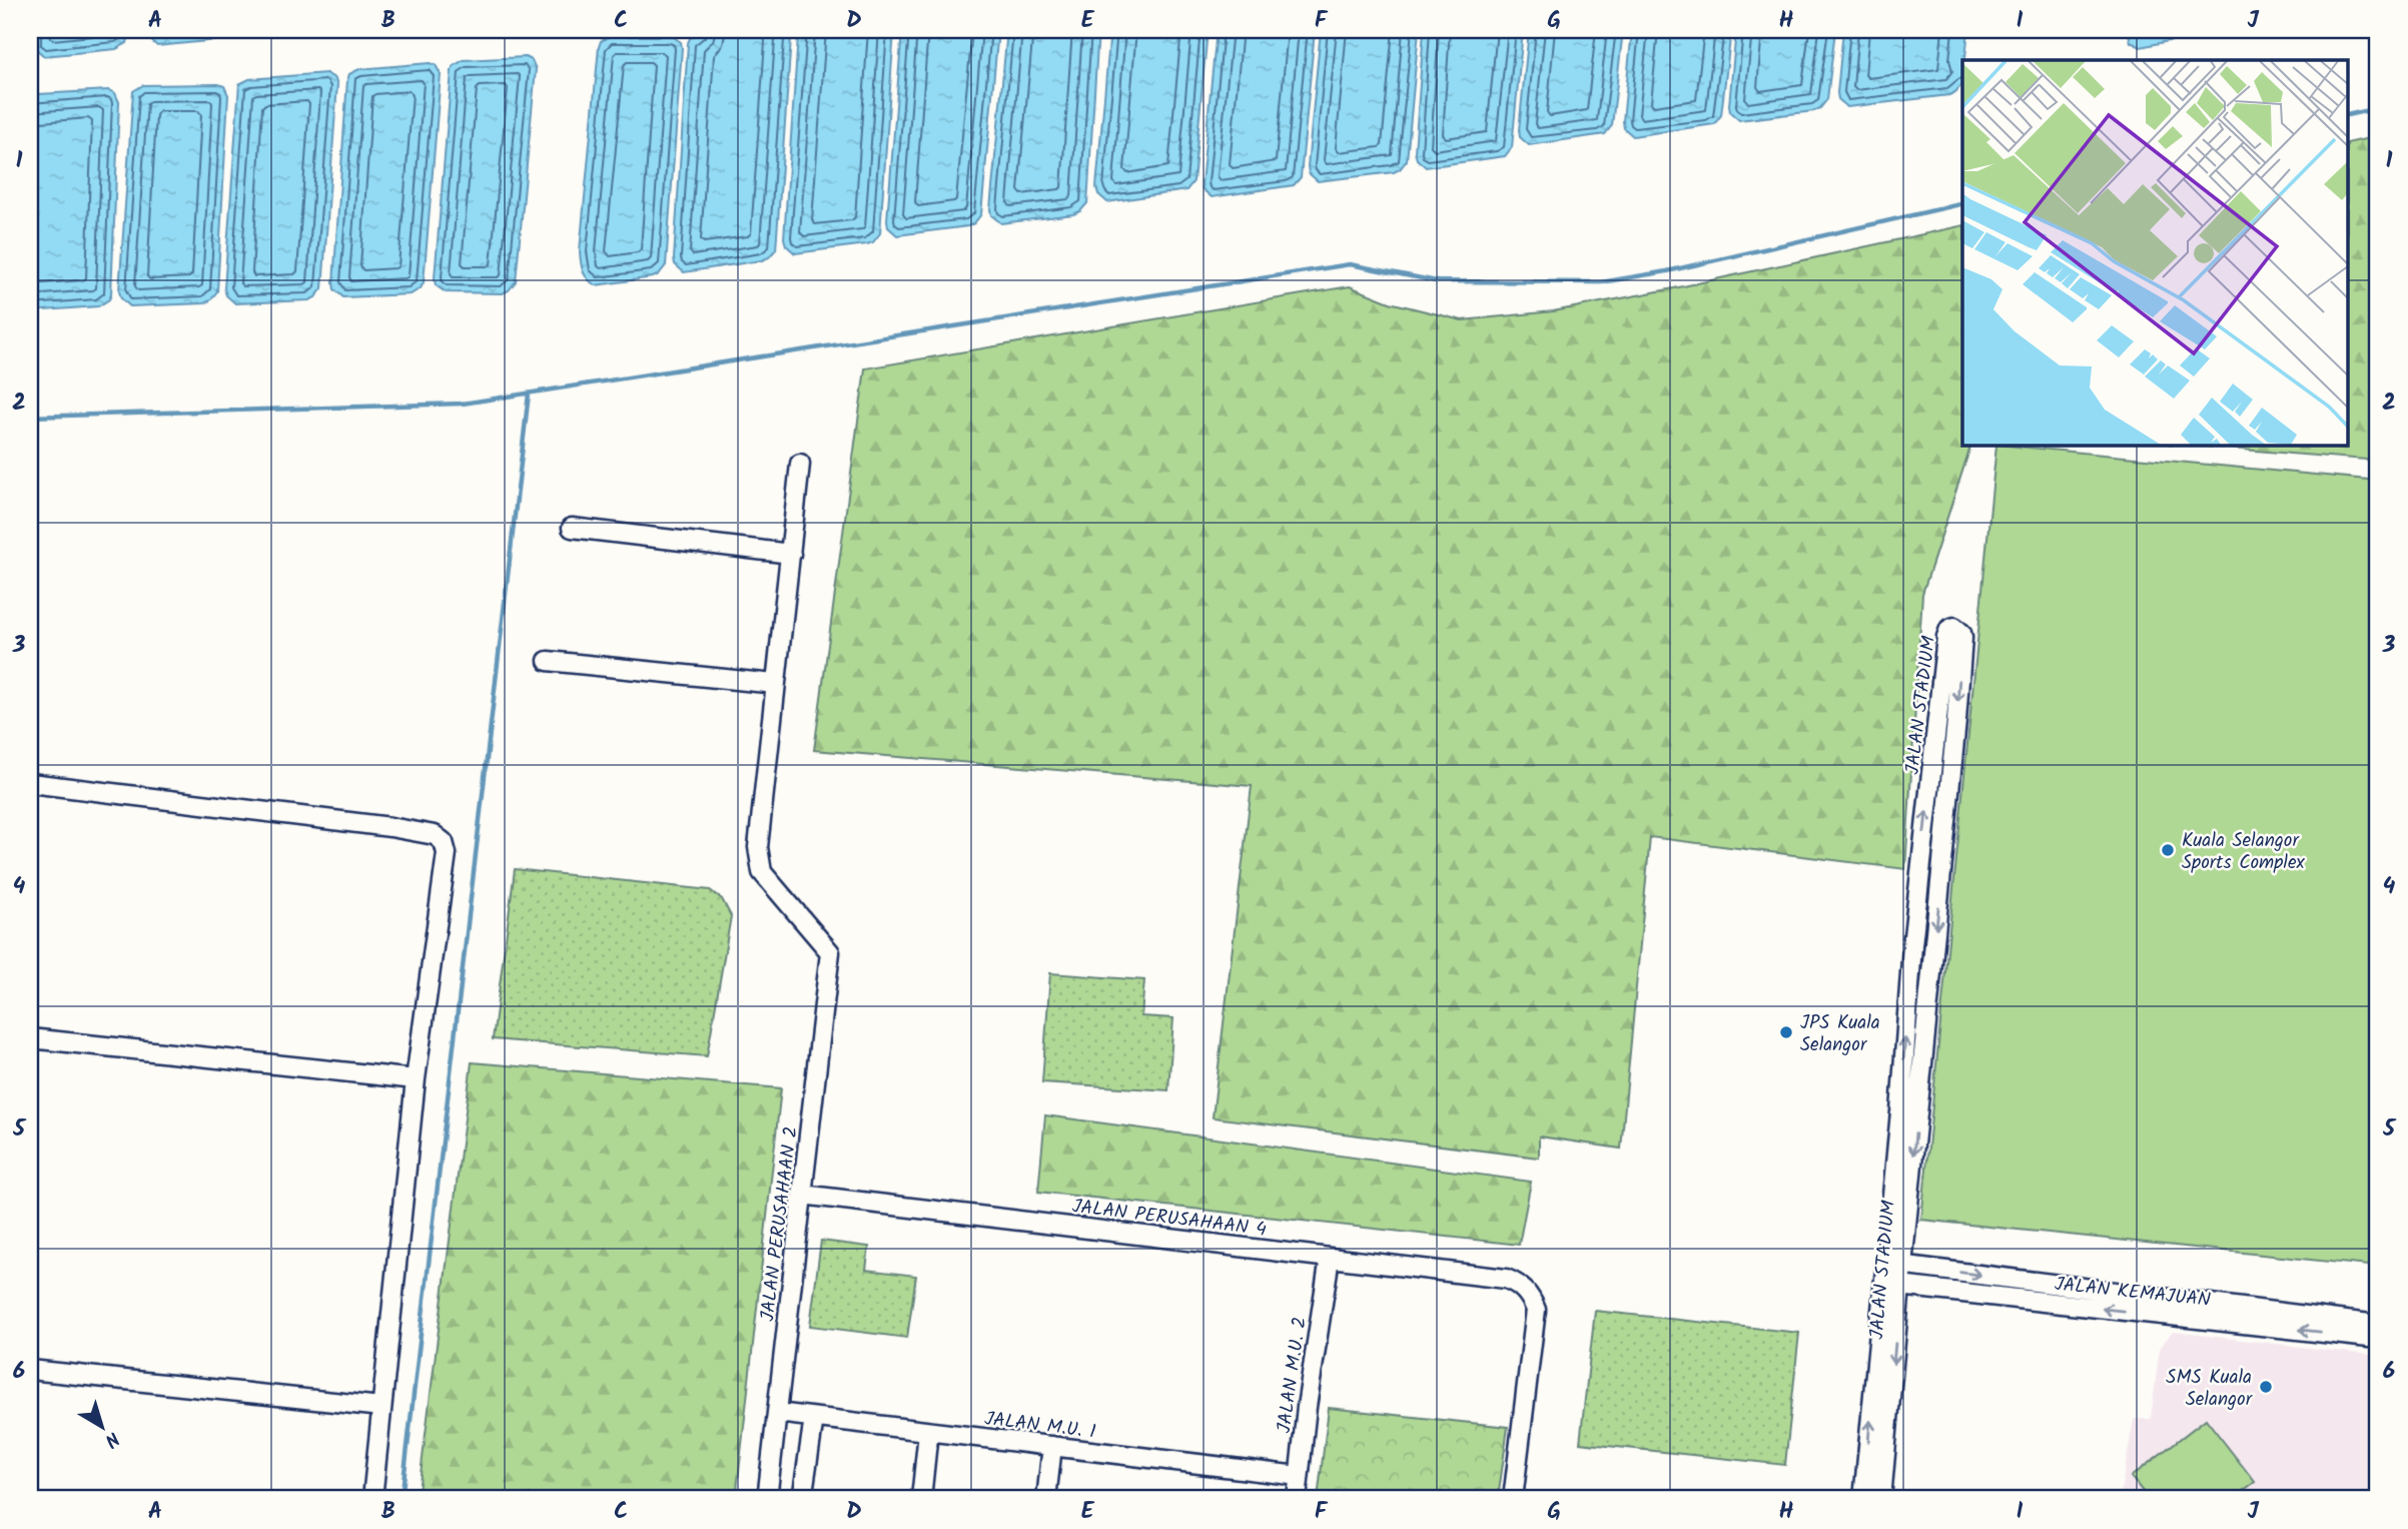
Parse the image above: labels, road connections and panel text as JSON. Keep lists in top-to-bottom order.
{
  "streets": {
    "street": [
      "JALAN STADIUM",
      "JALAN PERUSAHAAN 4",
      "JALAN PERUSAHAAN 2",
      "JALAN KEMAJUAN",
      "JALAN M.U. 2",
      "JALAN M.U. 1"
    ]
  },
  "crossings": [
    ["JALAN STADIUM", "JALAN KEMAJUAN"],
    ["JALAN PERUSAHAAN 4", "JALAN PERUSAHAAN 2"],
    ["JALAN PERUSAHAAN 4", "JALAN M.U. 2"],
    ["JALAN PERUSAHAAN 2", "JALAN M.U. 1"],
    ["JALAN M.U. 2", "JALAN M.U. 1"]
  ],
  "places": ["Kuala Selangor Sports Complex", "JPS Kuala Selangor", "SMS Kuala Selangor"],
  "north": "bottom right",
  "grid": {
    "columns": [
      "A",
      "B",
      "C",
      "D",
      "E",
      "F",
      "G",
      "H",
      "I",
      "J"
    ],
    "rows": [
      "1",
      "2",
      "3",
      "4",
      "5",
      "6"
    ]
  }
}
